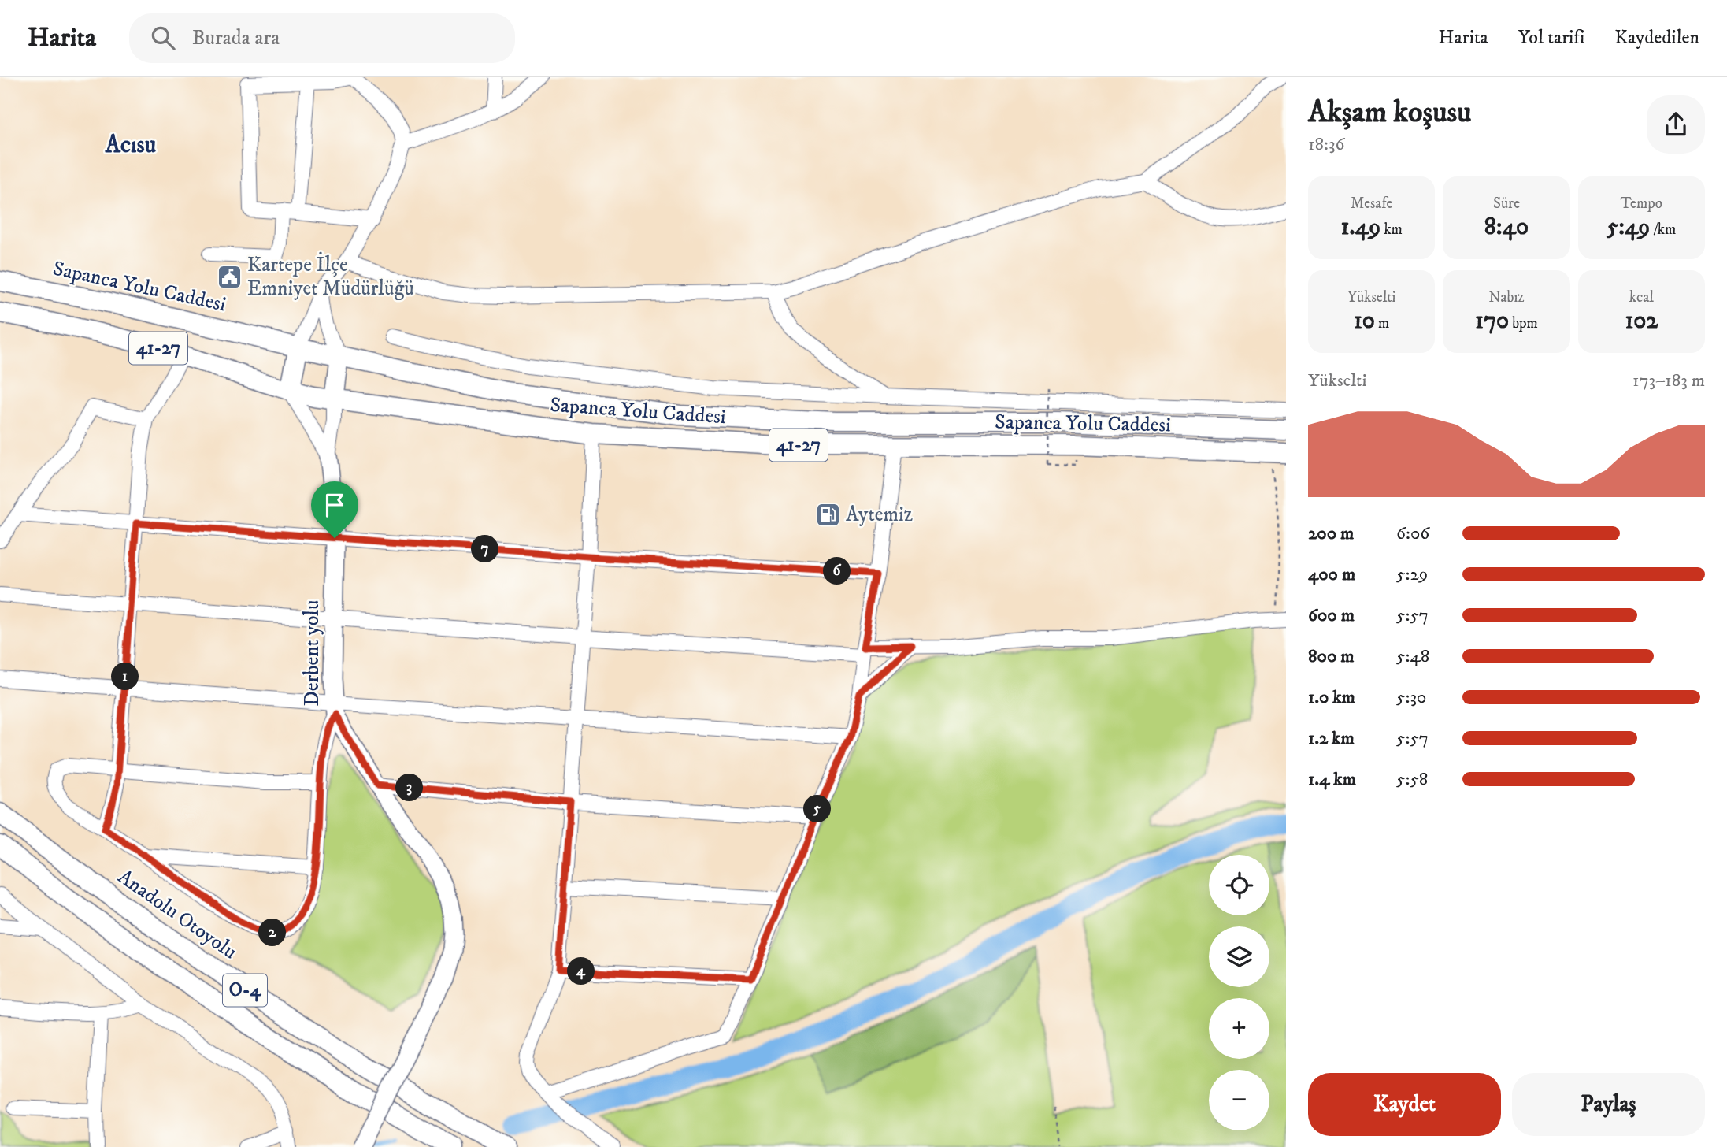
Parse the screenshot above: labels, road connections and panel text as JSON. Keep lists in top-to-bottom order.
{
  "streets": {
    "highway": [
      "Sapanca Yolu Caddesi",
      "41-27",
      "Anadolu Otoyolu",
      "O-4"
    ],
    "main road": ["Derbent yolu"]
  },
  "districts": ["Acısu"],
  "places": {
    "public building": ["Kartepe İlçe Emniyet Müdürlüğü"],
    "fuel station": ["Aytemiz"]
  },
  "page": {
    "header": "Harita",
    "search": "Burada ara",
    "nav": ["Harita", "Yol tarifi", "Kaydedilen"],
    "heading": ["Akşam koşusu", "18:36"],
    "stats": [
      ["Mesafe", "1.49 km"],
      ["Süre", "8:40"],
      ["Tempo", "5:49 /km"],
      ["Yükselti", "10 m"],
      ["Nabız", "170 bpm"],
      ["kcal", "102"]
    ],
    "chart": ["Yükselti", "173–183 m"],
    "list": [
      {
        "name": "200 m",
        "note": "6:06"
      },
      {
        "name": "400 m",
        "note": "5:29"
      },
      {
        "name": "600 m",
        "note": "5:57"
      },
      {
        "name": "800 m",
        "note": "5:48"
      },
      {
        "name": "1.0 km",
        "note": "5:30"
      },
      {
        "name": "1.2 km",
        "note": "5:57"
      },
      {
        "name": "1.4 km",
        "note": "5:58"
      }
    ],
    "pins": [
      "7",
      "6",
      "1",
      "3",
      "5",
      "2",
      "4"
    ],
    "map_buttons": ["+", "−"],
    "buttons": ["Kaydet", "Paylaş"]
  }
}
